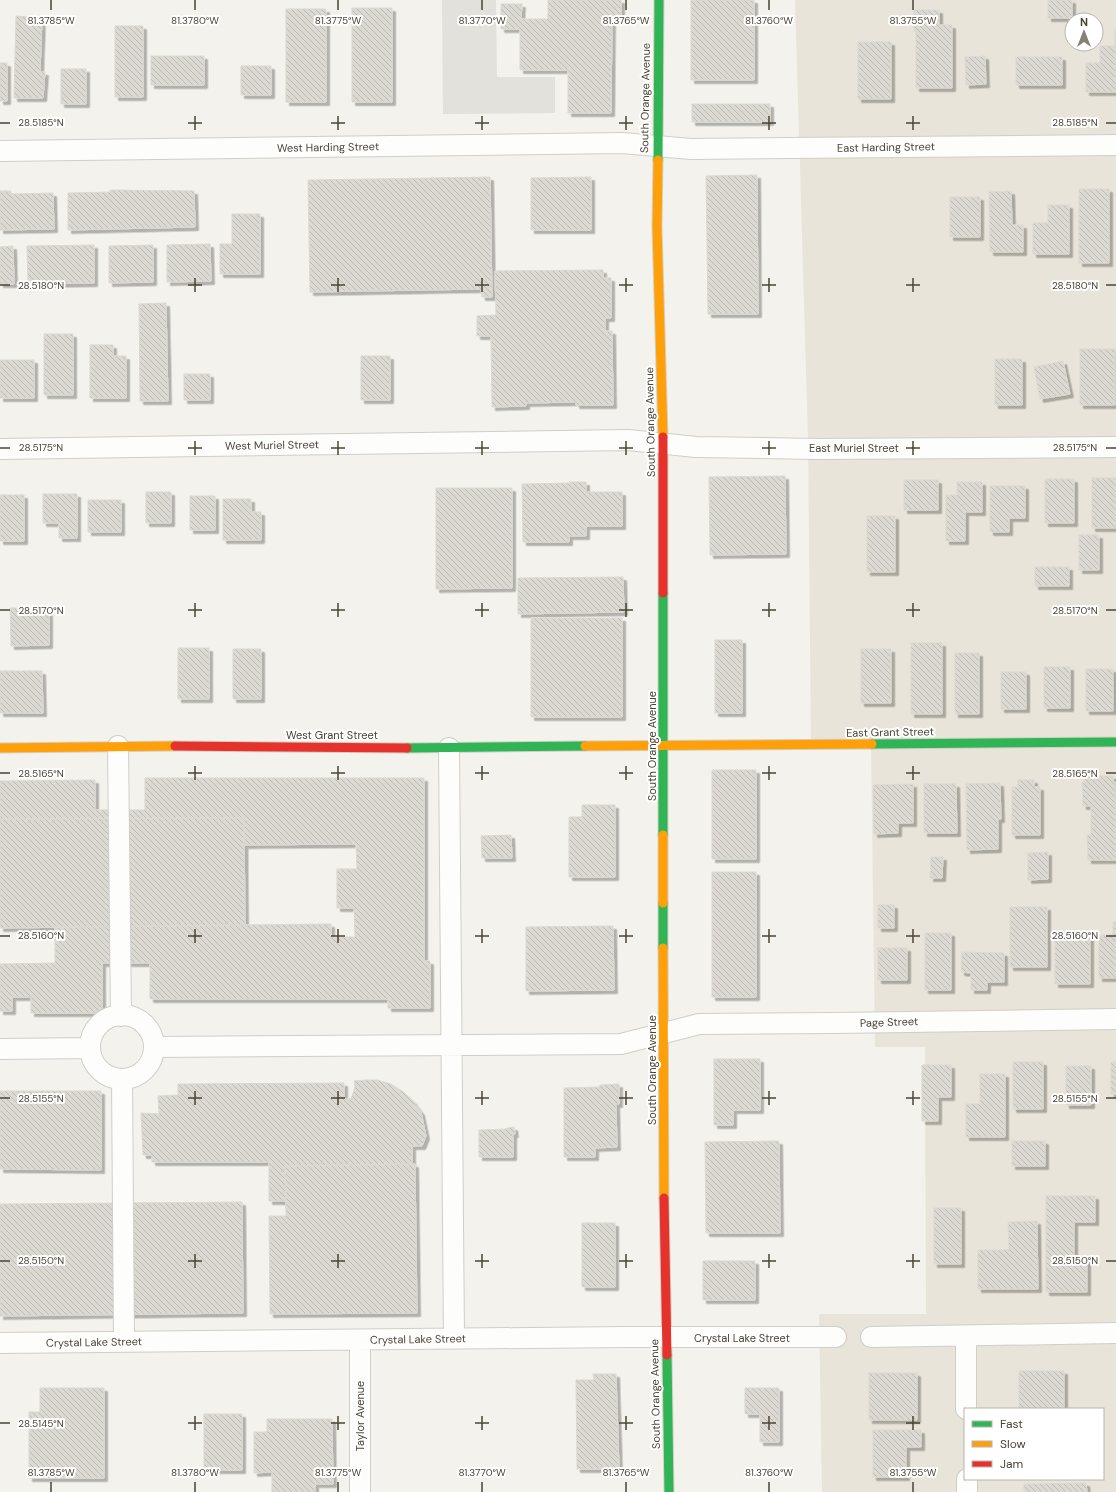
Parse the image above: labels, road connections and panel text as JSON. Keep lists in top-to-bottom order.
{
  "streets": {
    "main road": ["South Orange Avenue", "East Grant Street", "West Grant Street"],
    "street": [
      "West Harding Street",
      "East Harding Street",
      "West Muriel Street",
      "East Muriel Street",
      "Page Street",
      "Crystal Lake Street",
      "Taylor Avenue"
    ]
  },
  "crossings": [
    ["South Orange Avenue", "West Harding Street"],
    ["South Orange Avenue", "East Harding Street"],
    ["South Orange Avenue", "West Muriel Street"],
    ["South Orange Avenue", "East Muriel Street"],
    ["South Orange Avenue", "East Grant Street"],
    ["South Orange Avenue", "West Grant Street"],
    ["South Orange Avenue", "Page Street"],
    ["South Orange Avenue", "Crystal Lake Street"],
    ["West Harding Street", "East Harding Street"],
    ["West Muriel Street", "East Muriel Street"],
    ["East Grant Street", "West Grant Street"],
    ["Crystal Lake Street", "Taylor Avenue"]
  ],
  "legend": ["Fast", "Slow", "Jam"],
  "north": "top",
  "coordinates": [
    "81.3785°W",
    "81.3780°W",
    "81.3775°W",
    "81.3770°W",
    "81.3765°W",
    "81.3760°W",
    "81.3755°W",
    "28.5185°N",
    "28.5180°N",
    "28.5175°N",
    "28.5170°N",
    "28.5165°N",
    "28.5160°N",
    "28.5155°N",
    "28.5150°N",
    "28.5145°N"
  ]
}
